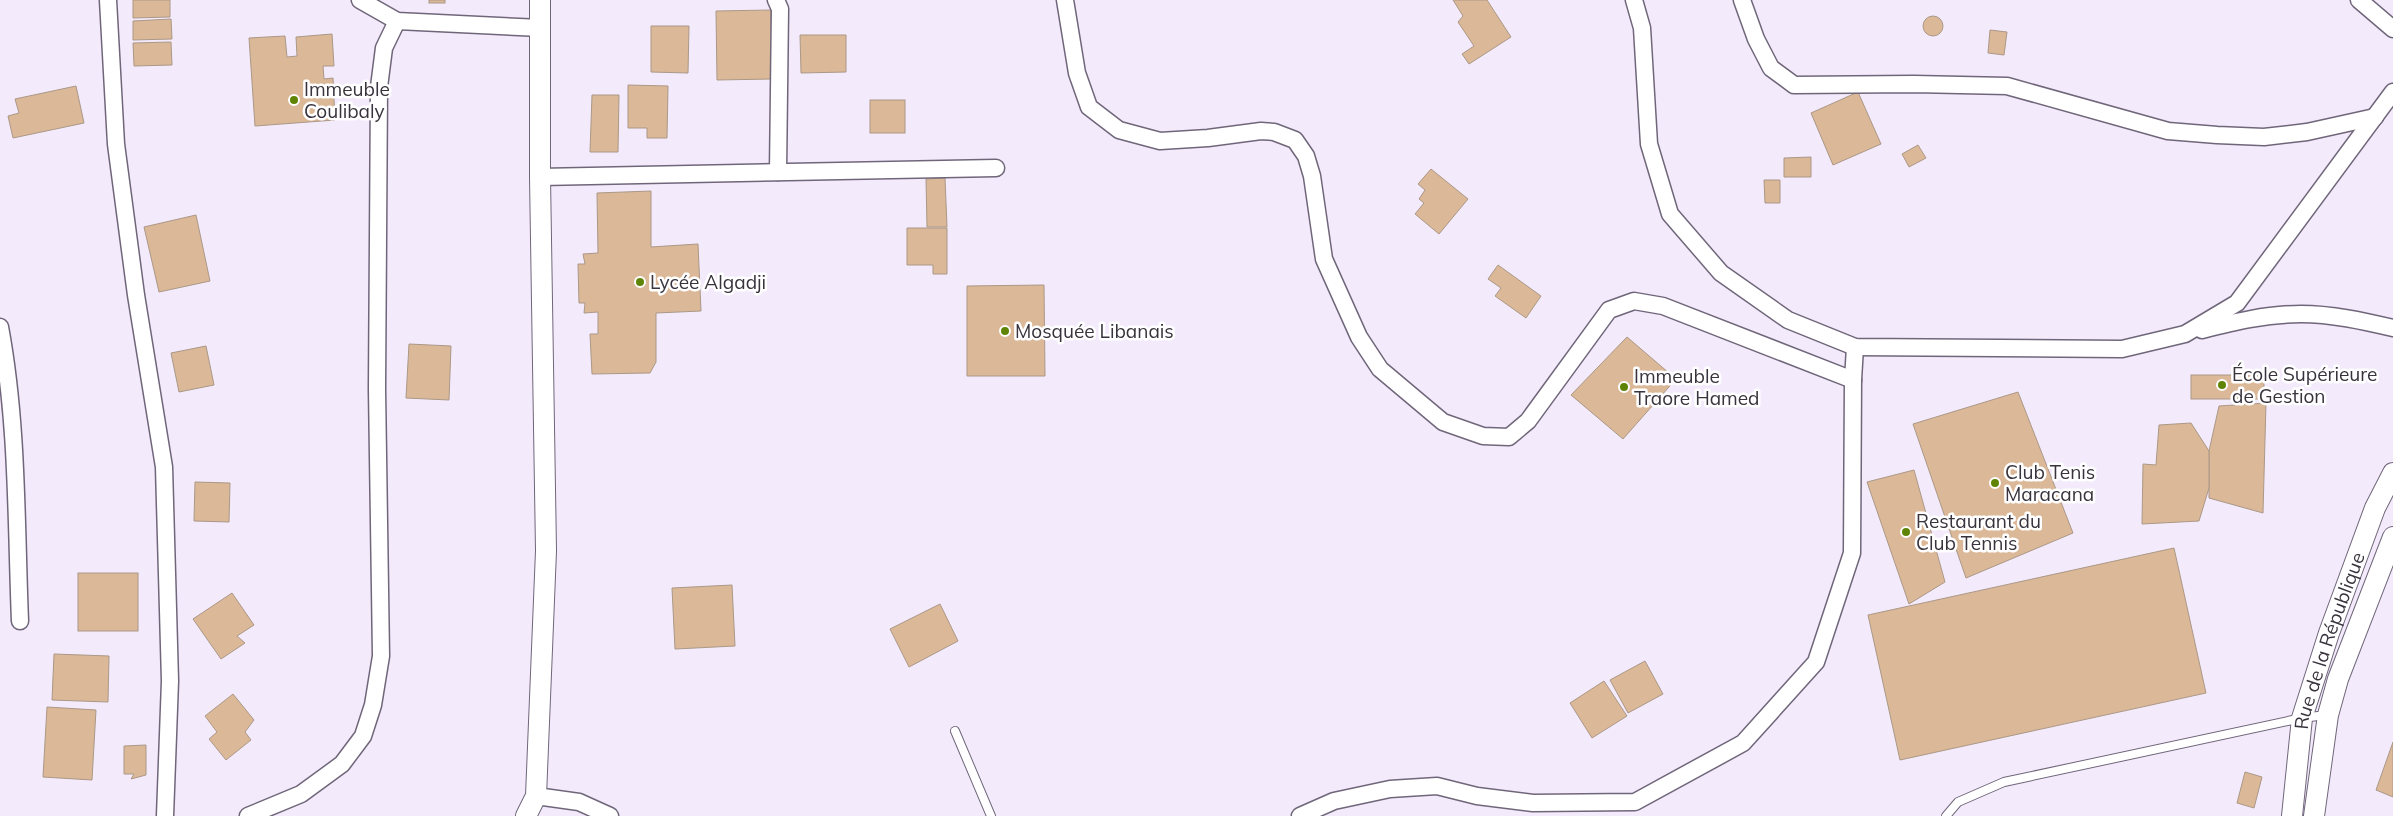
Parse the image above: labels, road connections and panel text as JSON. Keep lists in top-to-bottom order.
{
  "streets": {
    "street": ["Rue de la République"]
  },
  "places": [
    "Immeuble Coulibaly",
    "Lycée Algadji",
    "Mosquée Libanais",
    "École Supérieure de Gestion",
    "Immeuble Traore Hamed",
    "Club Tenis Maracana",
    "Restaurant du Club Tennis"
  ]
}
